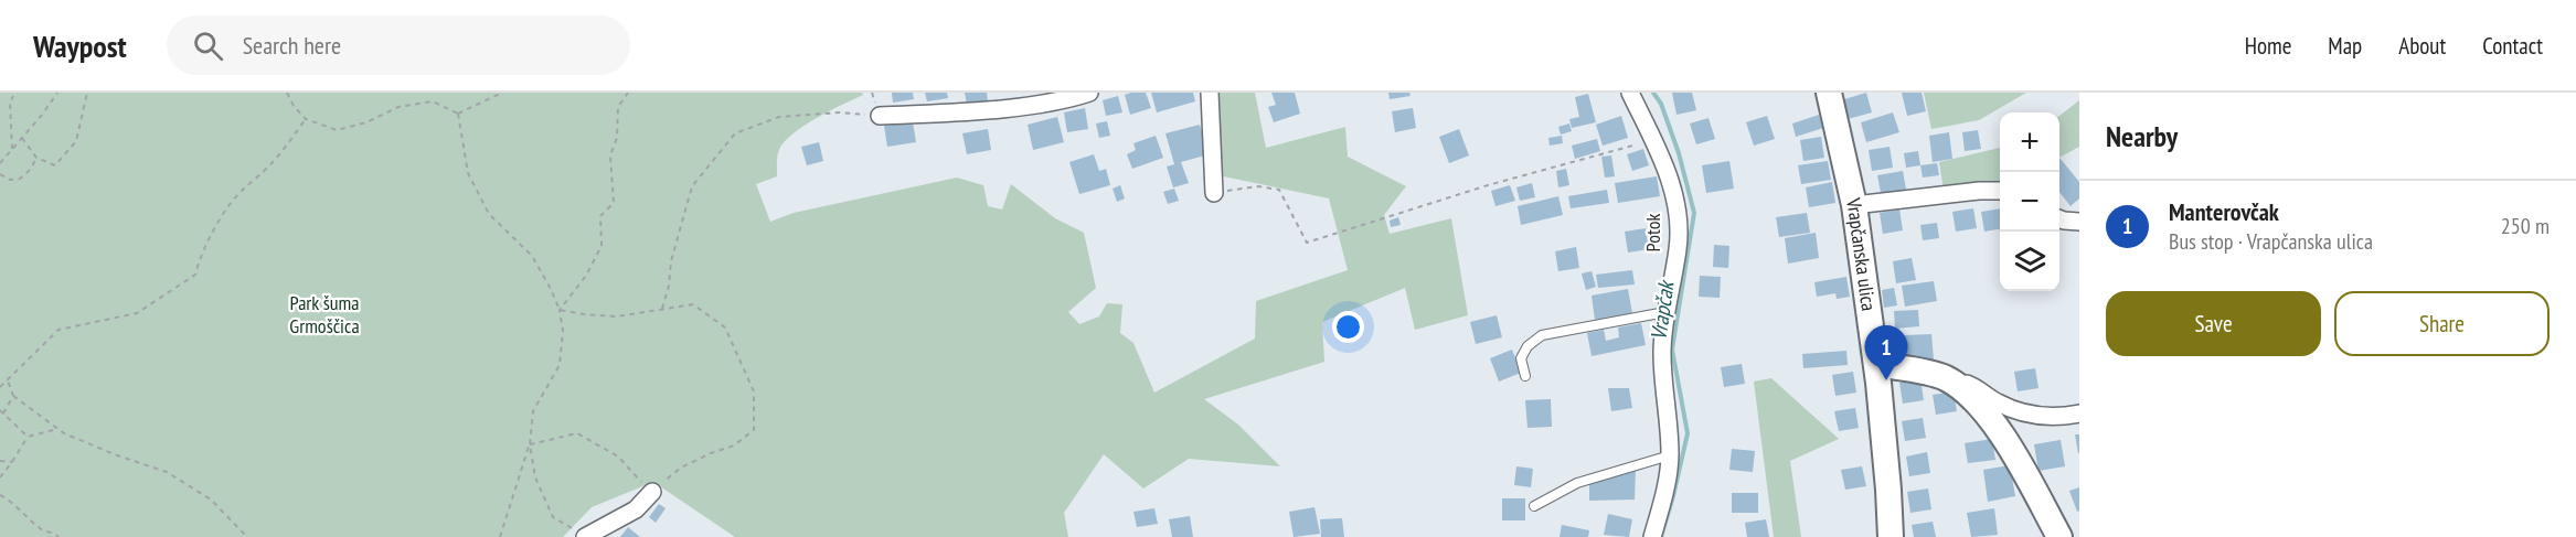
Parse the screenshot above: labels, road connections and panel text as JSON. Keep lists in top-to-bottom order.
{
  "streets": {
    "main road": ["Vrapčanska ulica"],
    "street": ["Potok"]
  },
  "water": ["Vrapčak"],
  "parks": ["Park šuma Grmoščica"],
  "page": {
    "header": "Waypost",
    "search": "Search here",
    "nav": [
      "Home",
      "Map",
      "About",
      "Contact"
    ],
    "heading": "Nearby",
    "map_buttons": ["+", "−"],
    "list": [
      {
        "mark": "1",
        "name": "Manterovčak",
        "note": "Bus stop · Vrapčanska ulica",
        "value": "250 m"
      }
    ],
    "buttons": ["Save", "Share"],
    "pins": "1"
  }
}
